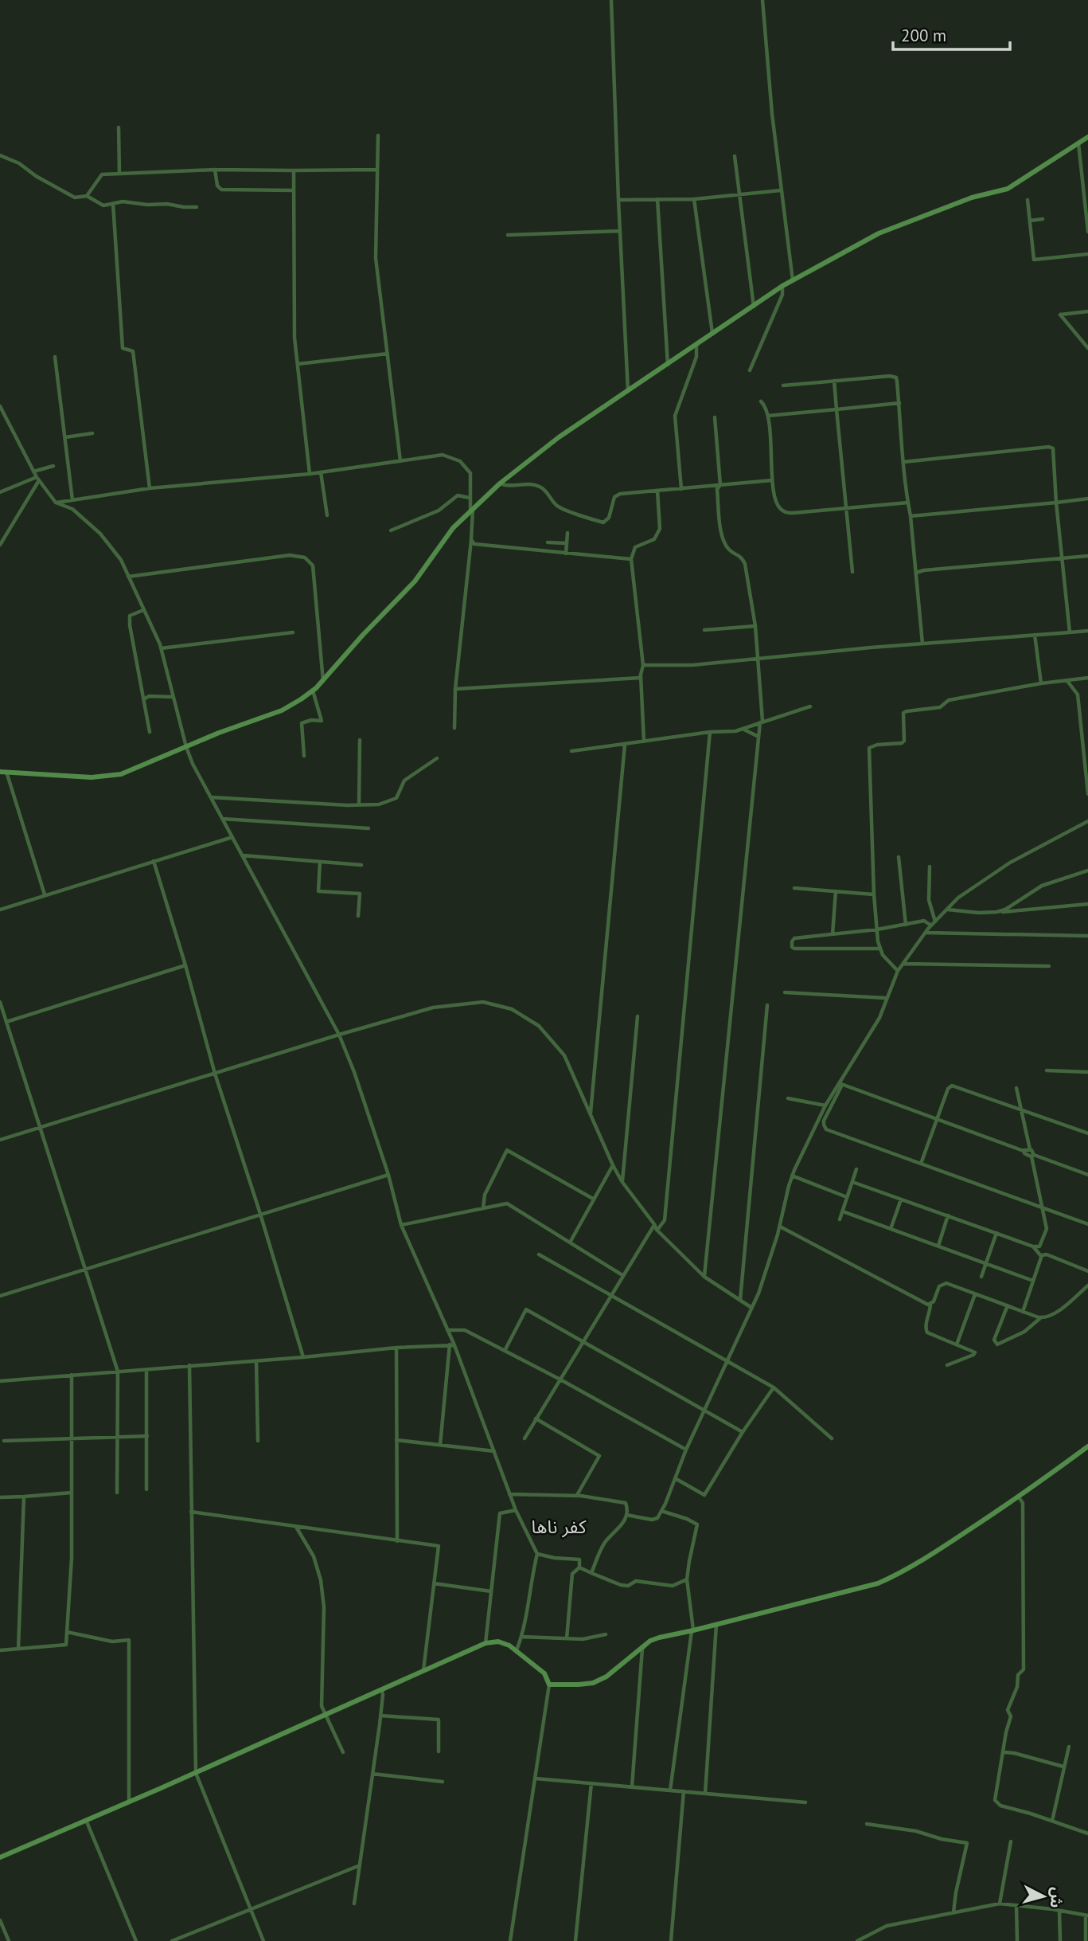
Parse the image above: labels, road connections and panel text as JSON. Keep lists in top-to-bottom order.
{
  "districts": ["كفر ناها"],
  "scale_bar": "200 m",
  "north": "right"
}
